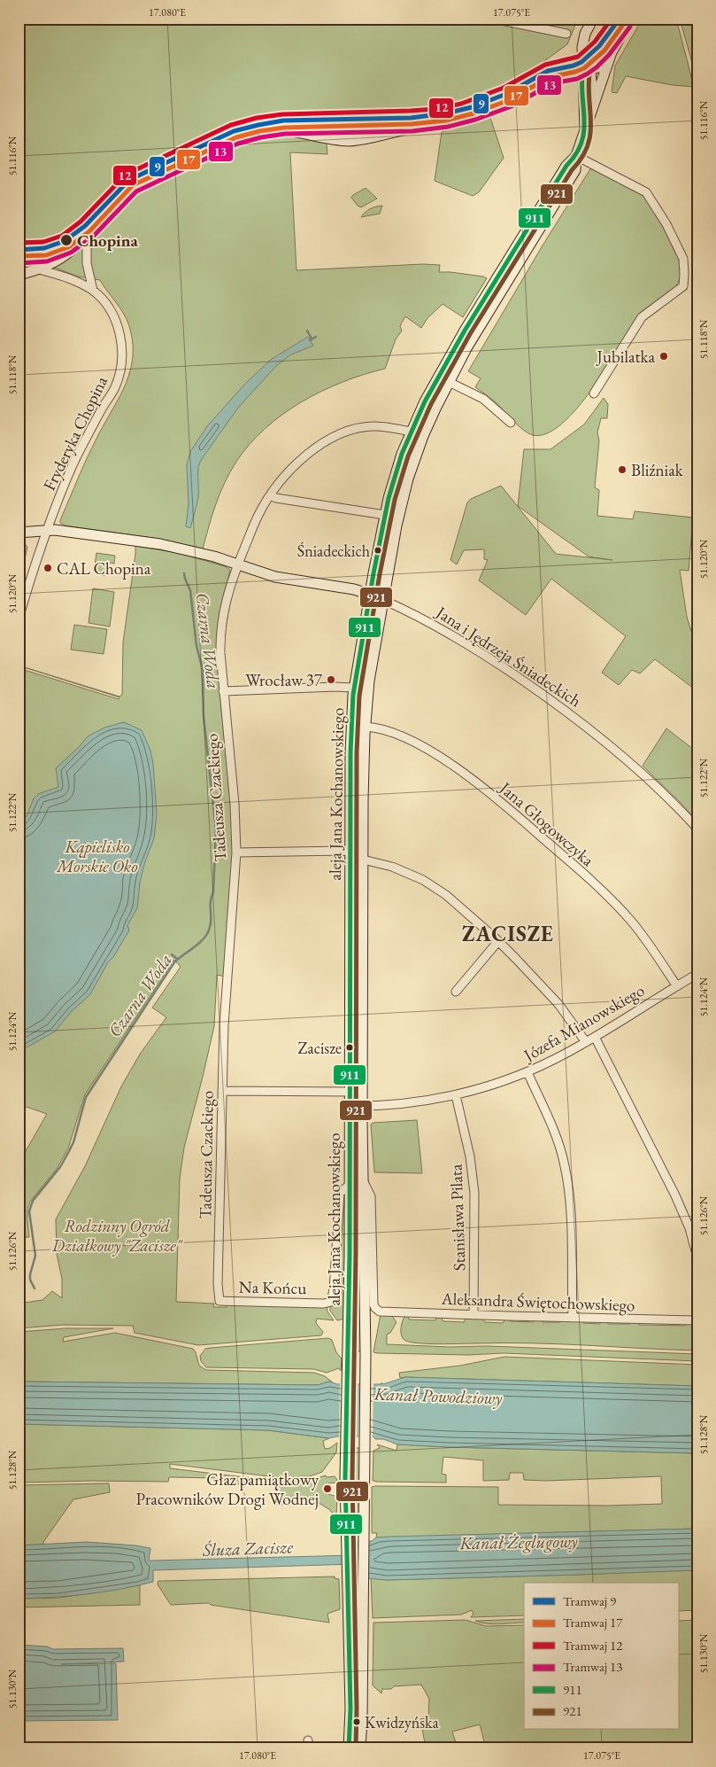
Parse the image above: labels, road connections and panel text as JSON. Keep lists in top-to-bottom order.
{
  "streets": {
    "main road": ["Jana i Jędrzeja Śniadeckich", "aleja Jana Kochanowskiego"],
    "street": [
      "Fryderyka Chopina",
      "Tadeusza Czackiego",
      "Jana Głogowczyka",
      "Józefa Mianowskiego",
      "Stanisława Pilata",
      "Na Końcu",
      "Aleksandra Świętochowskiego"
    ]
  },
  "crossings": [
    ["Fryderyka Chopina", "Jana i Jędrzeja Śniadeckich"],
    ["Jana i Jędrzeja Śniadeckich", "aleja Jana Kochanowskiego"],
    ["Jana i Jędrzeja Śniadeckich", "Tadeusza Czackiego"],
    ["aleja Jana Kochanowskiego", "Tadeusza Czackiego"],
    ["aleja Jana Kochanowskiego", "Jana Głogowczyka"],
    ["aleja Jana Kochanowskiego", "Józefa Mianowskiego"],
    ["aleja Jana Kochanowskiego", "Na Końcu"],
    ["aleja Jana Kochanowskiego", "Aleksandra Świętochowskiego"],
    ["Tadeusza Czackiego", "Na Końcu"],
    ["Jana Głogowczyka", "Józefa Mianowskiego"],
    ["Józefa Mianowskiego", "Stanisława Pilata"],
    ["Stanisława Pilata", "Aleksandra Świętochowskiego"]
  ],
  "districts": ["ZACISZE"],
  "water": [
    "Czarna Woda",
    "Kanał Powodziowy",
    "Kanał Żeglugowy",
    "Śluza Zacisze"
  ],
  "parks": ["Kąpielisko Morskie Oko", "Rodzinny Ogród Działkowy \"Zacisze\""],
  "places": [
    "Chopina",
    "Jubilatka",
    "Bliźniak",
    "Śniadeckich",
    "CAL Chopina",
    "Wrocław 37",
    "Zacisze",
    "Głaz pamiątkowy Pracowników Drogi Wodnej",
    "Kwidzyńska"
  ],
  "lines": [
    "tram line 9",
    "tram line 12",
    "transit line 911",
    "tram line 17",
    "transit line 921",
    "tram line 13"
  ],
  "legend": [
    "Tramwaj 9",
    "Tramwaj 17",
    "Tramwaj 12",
    "Tramwaj 13",
    "911",
    "921"
  ],
  "coordinates": [
    "17.080°E",
    "17.075°E",
    "51.116°N",
    "51.118°N",
    "51.120°N",
    "51.122°N",
    "51.124°N",
    "51.126°N",
    "51.128°N",
    "51.130°N"
  ]
}
